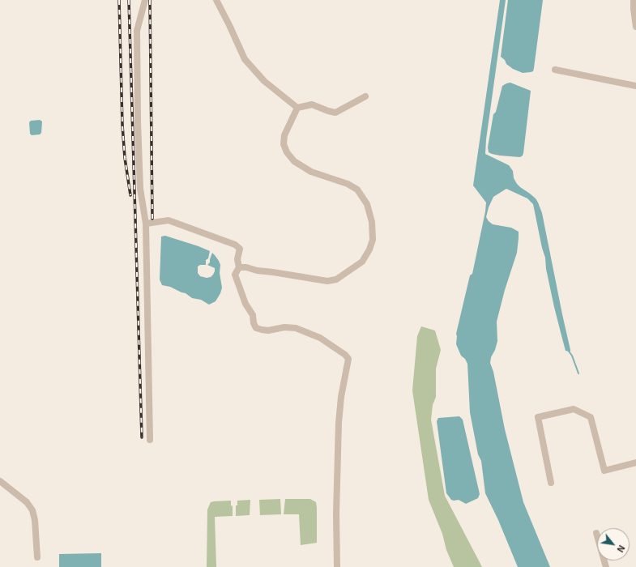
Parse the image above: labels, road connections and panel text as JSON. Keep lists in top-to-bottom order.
{
  "north": "bottom right"
}
